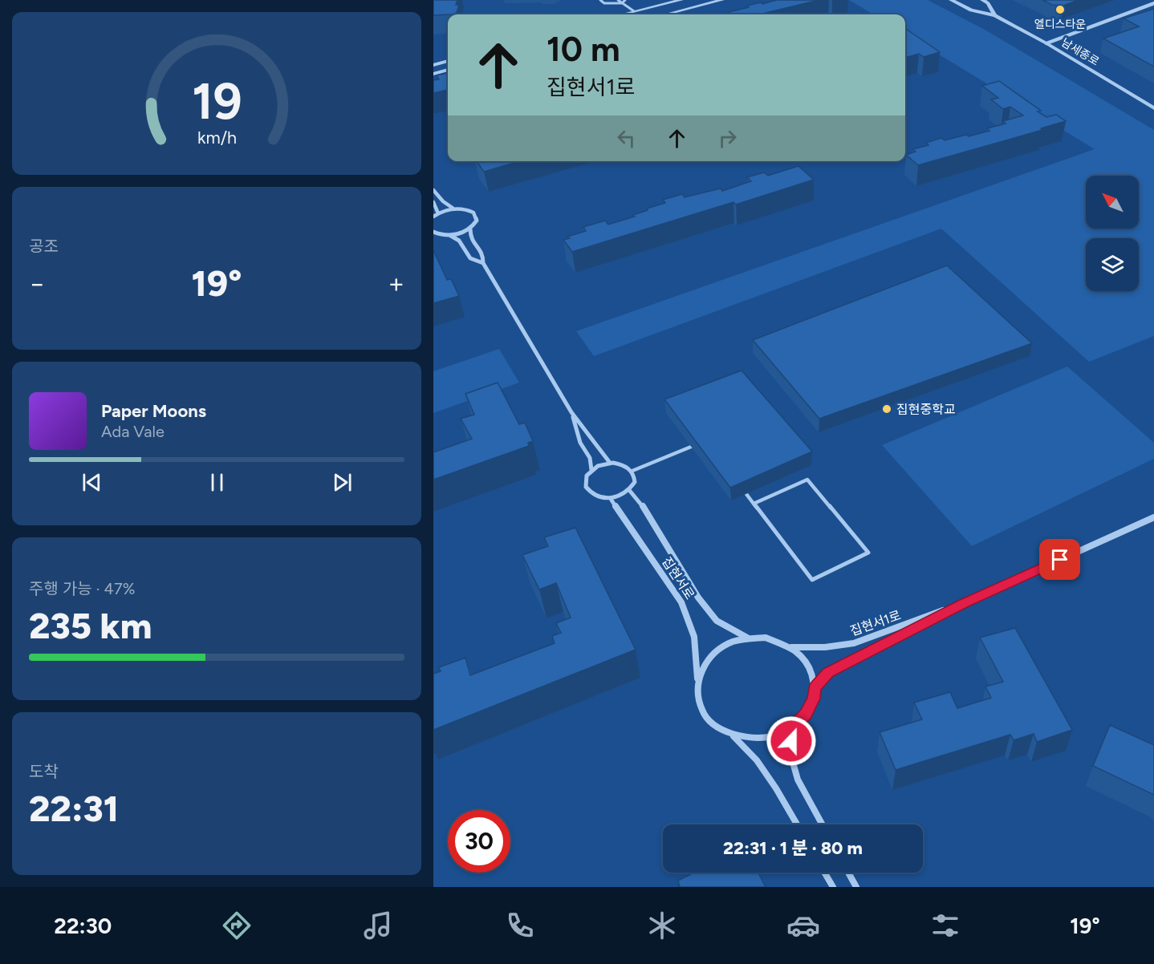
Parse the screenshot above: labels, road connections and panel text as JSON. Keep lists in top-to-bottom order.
{
  "streets": {
    "street": ["남세종로", "집현서로", "집현서1로"]
  },
  "crossings": [
    ["집현서로", "집현서1로"]
  ],
  "places": ["엘디스타운", "집현중학교"],
  "north": "top left",
  "page": {
    "turn": ["10 m", "집현서1로"],
    "tile": [
      "공조",
      ["주행 가능 · 47%", "235 km"],
      ["도착", "22:31"]
    ],
    "heat": ["−", "19°", "+"],
    "song": ["Paper Moons", "Ada Vale"],
    "limit": "30",
    "trip": "22:31 · 1 분 · 80 m",
    "tabs": ["22:30", "19°"],
    "gauge": ["19", "km/h"]
  }
}
